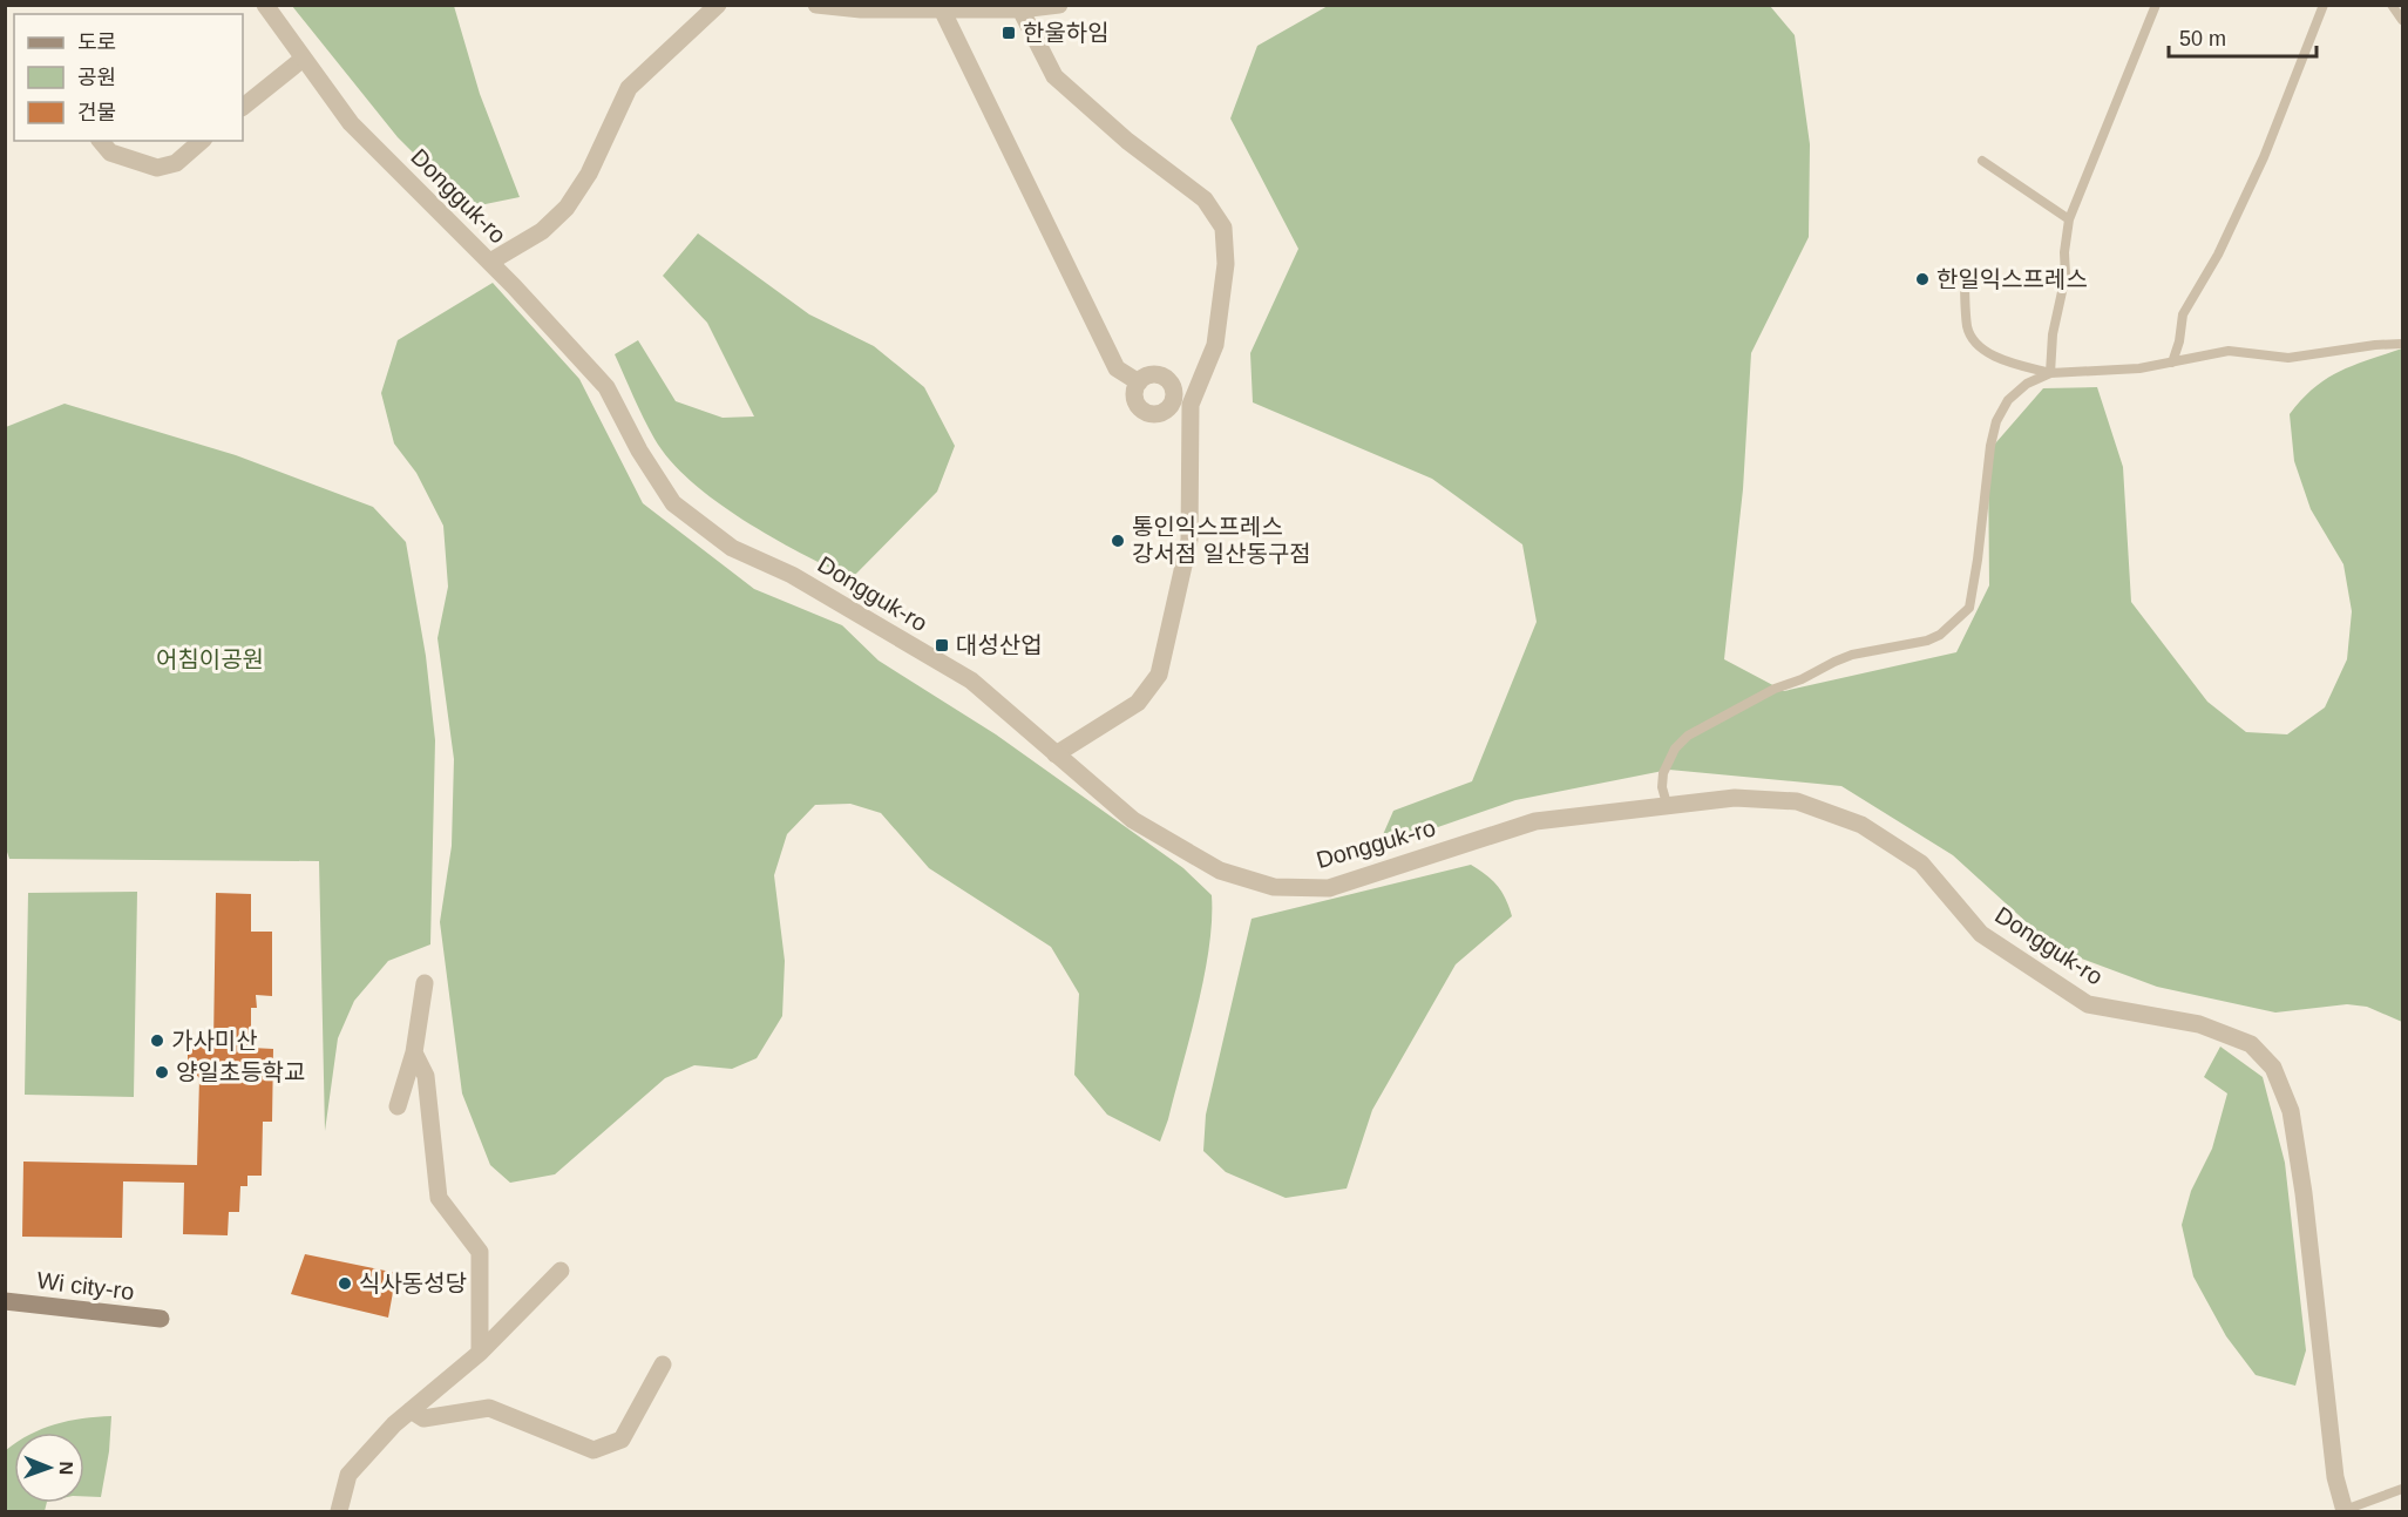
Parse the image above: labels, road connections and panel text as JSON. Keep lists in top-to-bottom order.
{
  "streets": {
    "main road": ["Wi city-ro"],
    "street": ["Dongguk-ro"]
  },
  "parks": ["어침이공원"],
  "places": {
    "transit": ["한울하임", "대성산업"],
    "other": [
      "한일익스프레스",
      "통인익스프레스 강서점 일산동구점",
      "가사미산",
      "양일초등학교",
      "식사동성당"
    ]
  },
  "legend": ["도로", "공원", "건물"],
  "scale_bar": "50 m",
  "north": "right"
}
